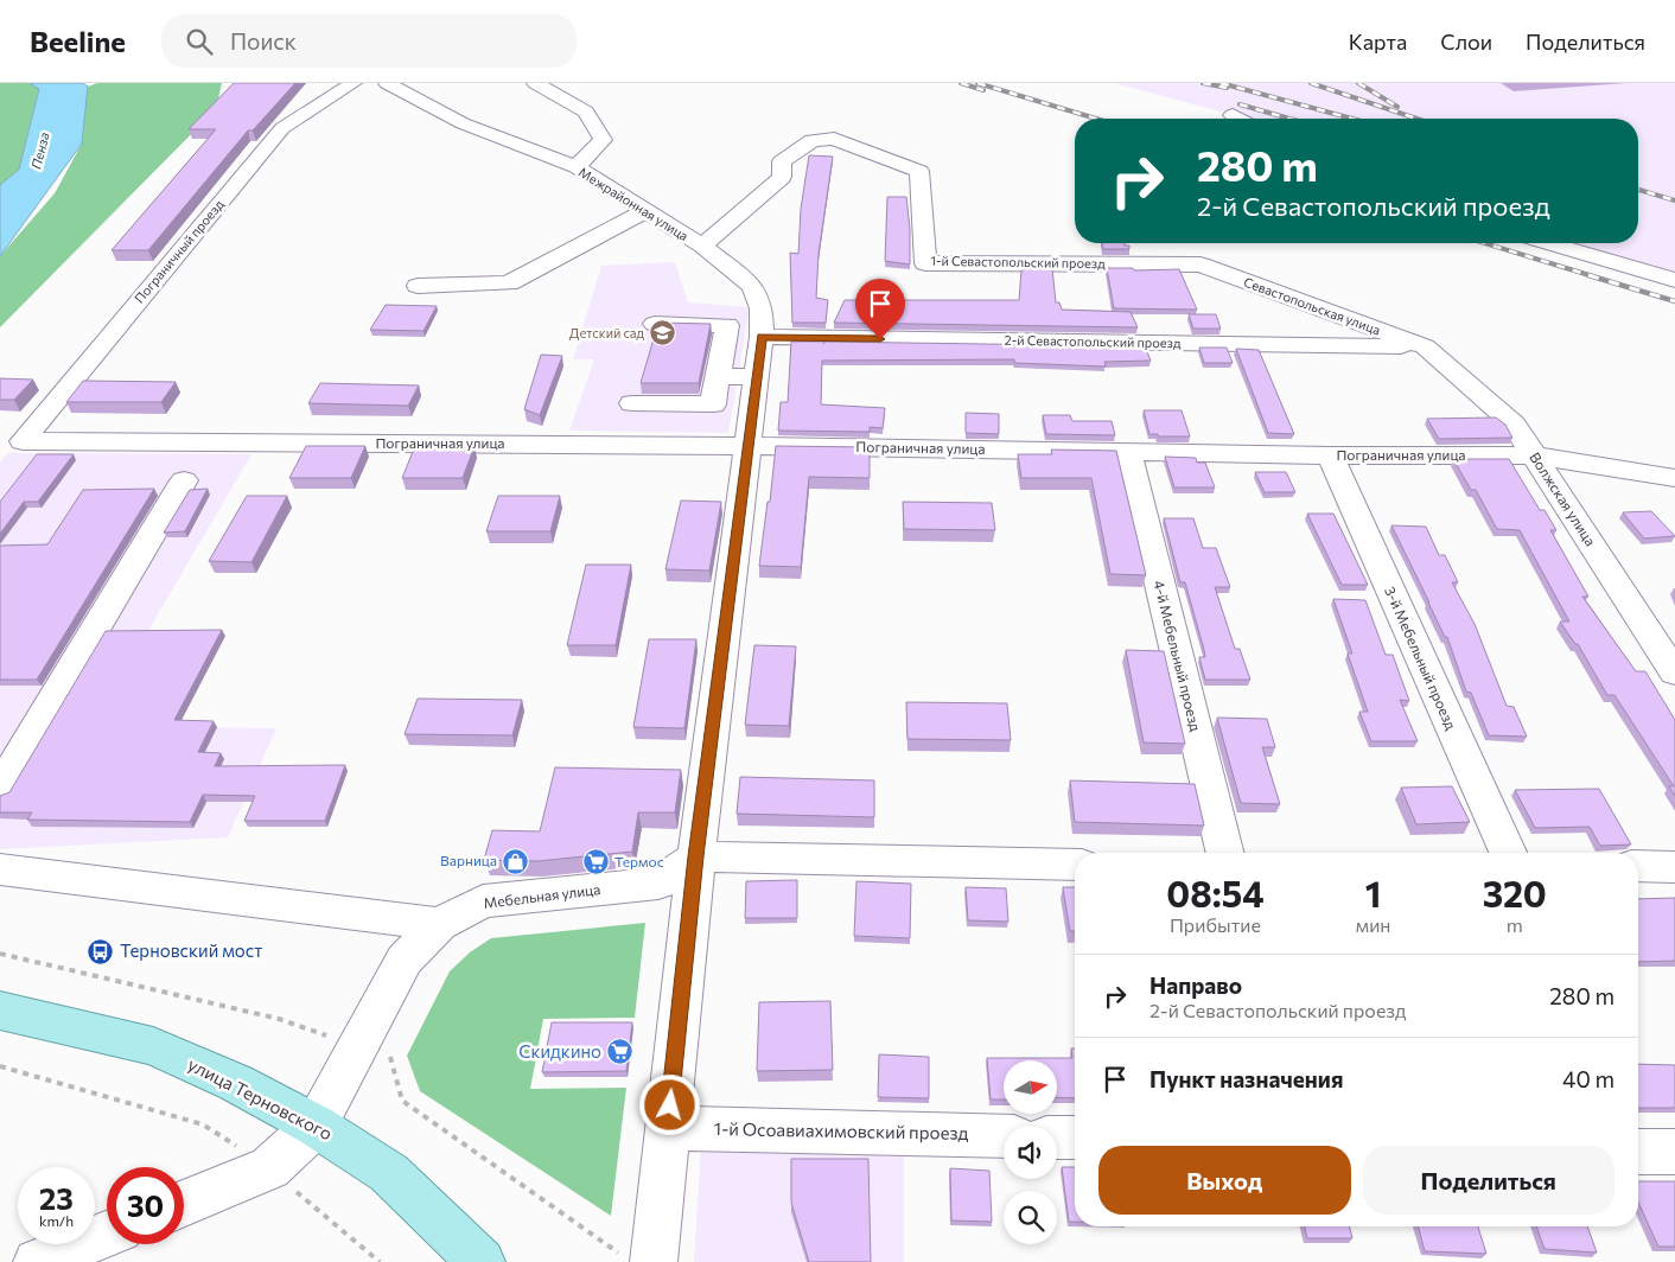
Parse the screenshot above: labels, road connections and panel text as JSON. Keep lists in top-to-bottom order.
{
  "streets": {
    "main road": ["улица Терновского"],
    "street": [
      "Межрайонная улица",
      "Пограничный проезд",
      "1-й Севастопольский проезд",
      "Севастопольская улица",
      "2-й Севастопольский проезд",
      "Пограничная улица",
      "Волжская улица",
      "4-й Мебельный проезд",
      "3-й Мебельный проезд",
      "Мебельная улица",
      "1-й Осоавиахимовский проезд"
    ]
  },
  "crossings": [
    ["Межрайонная улица", "1-й Севастопольский проезд"],
    ["Межрайонная улица", "2-й Севастопольский проезд"],
    ["Пограничный проезд", "Пограничная улица"],
    ["1-й Севастопольский проезд", "Севастопольская улица"],
    ["Севастопольская улица", "2-й Севастопольский проезд"],
    ["Севастопольская улица", "Волжская улица"],
    ["2-й Севастопольский проезд", "Волжская улица"],
    ["Пограничная улица", "Волжская улица"],
    ["Пограничная улица", "4-й Мебельный проезд"],
    ["Пограничная улица", "3-й Мебельный проезд"],
    ["Мебельная улица", "улица Терновского"]
  ],
  "water": ["Пенза"],
  "places": {
    "school or university": ["Детский сад"],
    "shop": ["Варница"],
    "supermarket": ["Термос", "Скидкино"],
    "bus stop": ["Терновский мост"]
  },
  "north": "right",
  "page": {
    "header": "Beeline",
    "search": "Поиск",
    "nav": ["Карта", "Слои", "Поделиться"],
    "turn": ["280 m", "2-й Севастопольский проезд"],
    "eta": [
      "08:54",
      "Прибытие",
      "1",
      "мин",
      "320",
      "m"
    ],
    "list": [
      {
        "name": "Направо",
        "note": "2-й Севастопольский проезд",
        "value": "280 m"
      },
      {
        "name": "Пункт назначения",
        "value": "40 m"
      }
    ],
    "buttons": ["Выход", "Поделиться"],
    "speed": "23 km/h",
    "limit": "30"
  }
}
